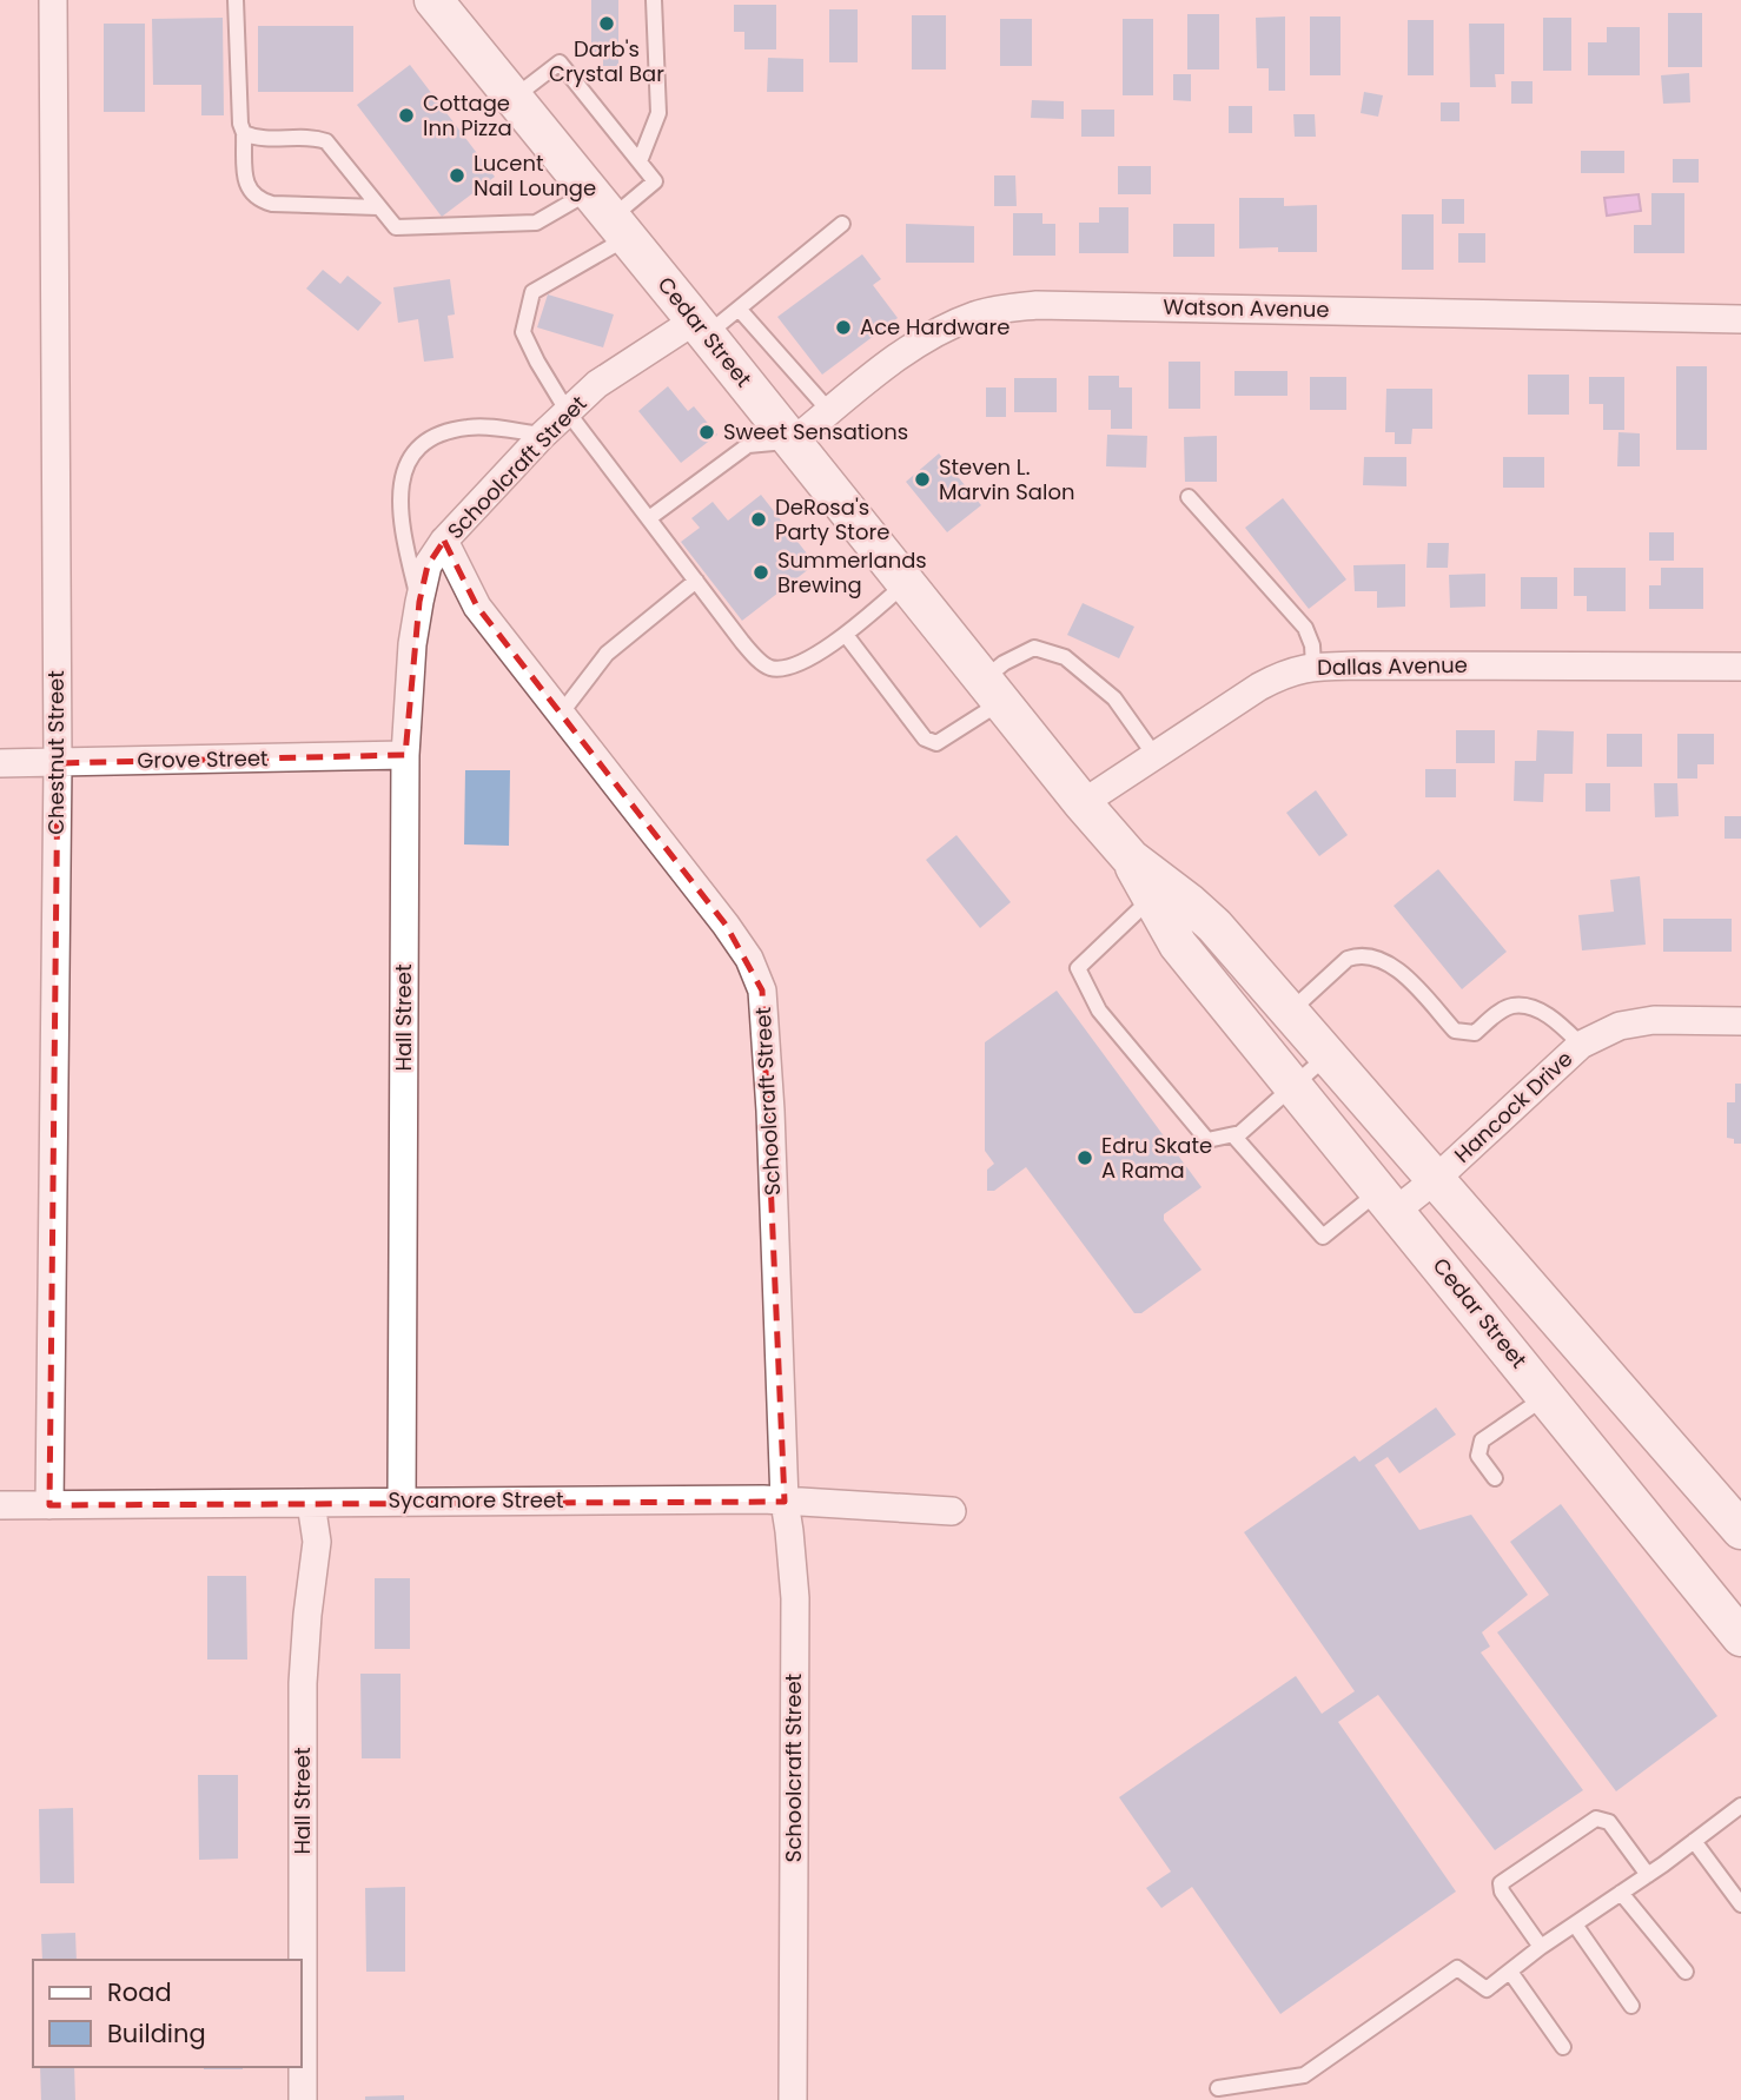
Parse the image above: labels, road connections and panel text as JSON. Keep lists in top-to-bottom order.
{
  "streets": {
    "main road": ["Cedar Street"],
    "street": [
      "Watson Avenue",
      "Schoolcraft Street",
      "Dallas Avenue",
      "Chestnut Street",
      "Grove Street",
      "Hall Street",
      "Hancock Drive",
      "Sycamore Street"
    ]
  },
  "crossings": [
    ["Watson Avenue", "Cedar Street"],
    ["Cedar Street", "Schoolcraft Street"],
    ["Cedar Street", "Dallas Avenue"],
    ["Cedar Street", "Hancock Drive"],
    ["Schoolcraft Street", "Hall Street"],
    ["Schoolcraft Street", "Sycamore Street"],
    ["Chestnut Street", "Grove Street"],
    ["Chestnut Street", "Sycamore Street"],
    ["Grove Street", "Hall Street"],
    ["Hall Street", "Sycamore Street"]
  ],
  "places": [
    "Darb's Crystal Bar",
    "Cottage Inn Pizza",
    "Lucent Nail Lounge",
    "Ace Hardware",
    "Sweet Sensations",
    "Steven L. Marvin Salon",
    "DeRosa's Party Store",
    "Summerlands Brewing",
    "Edru Skate A Rama"
  ],
  "legend": ["Road", "Building"]
}
